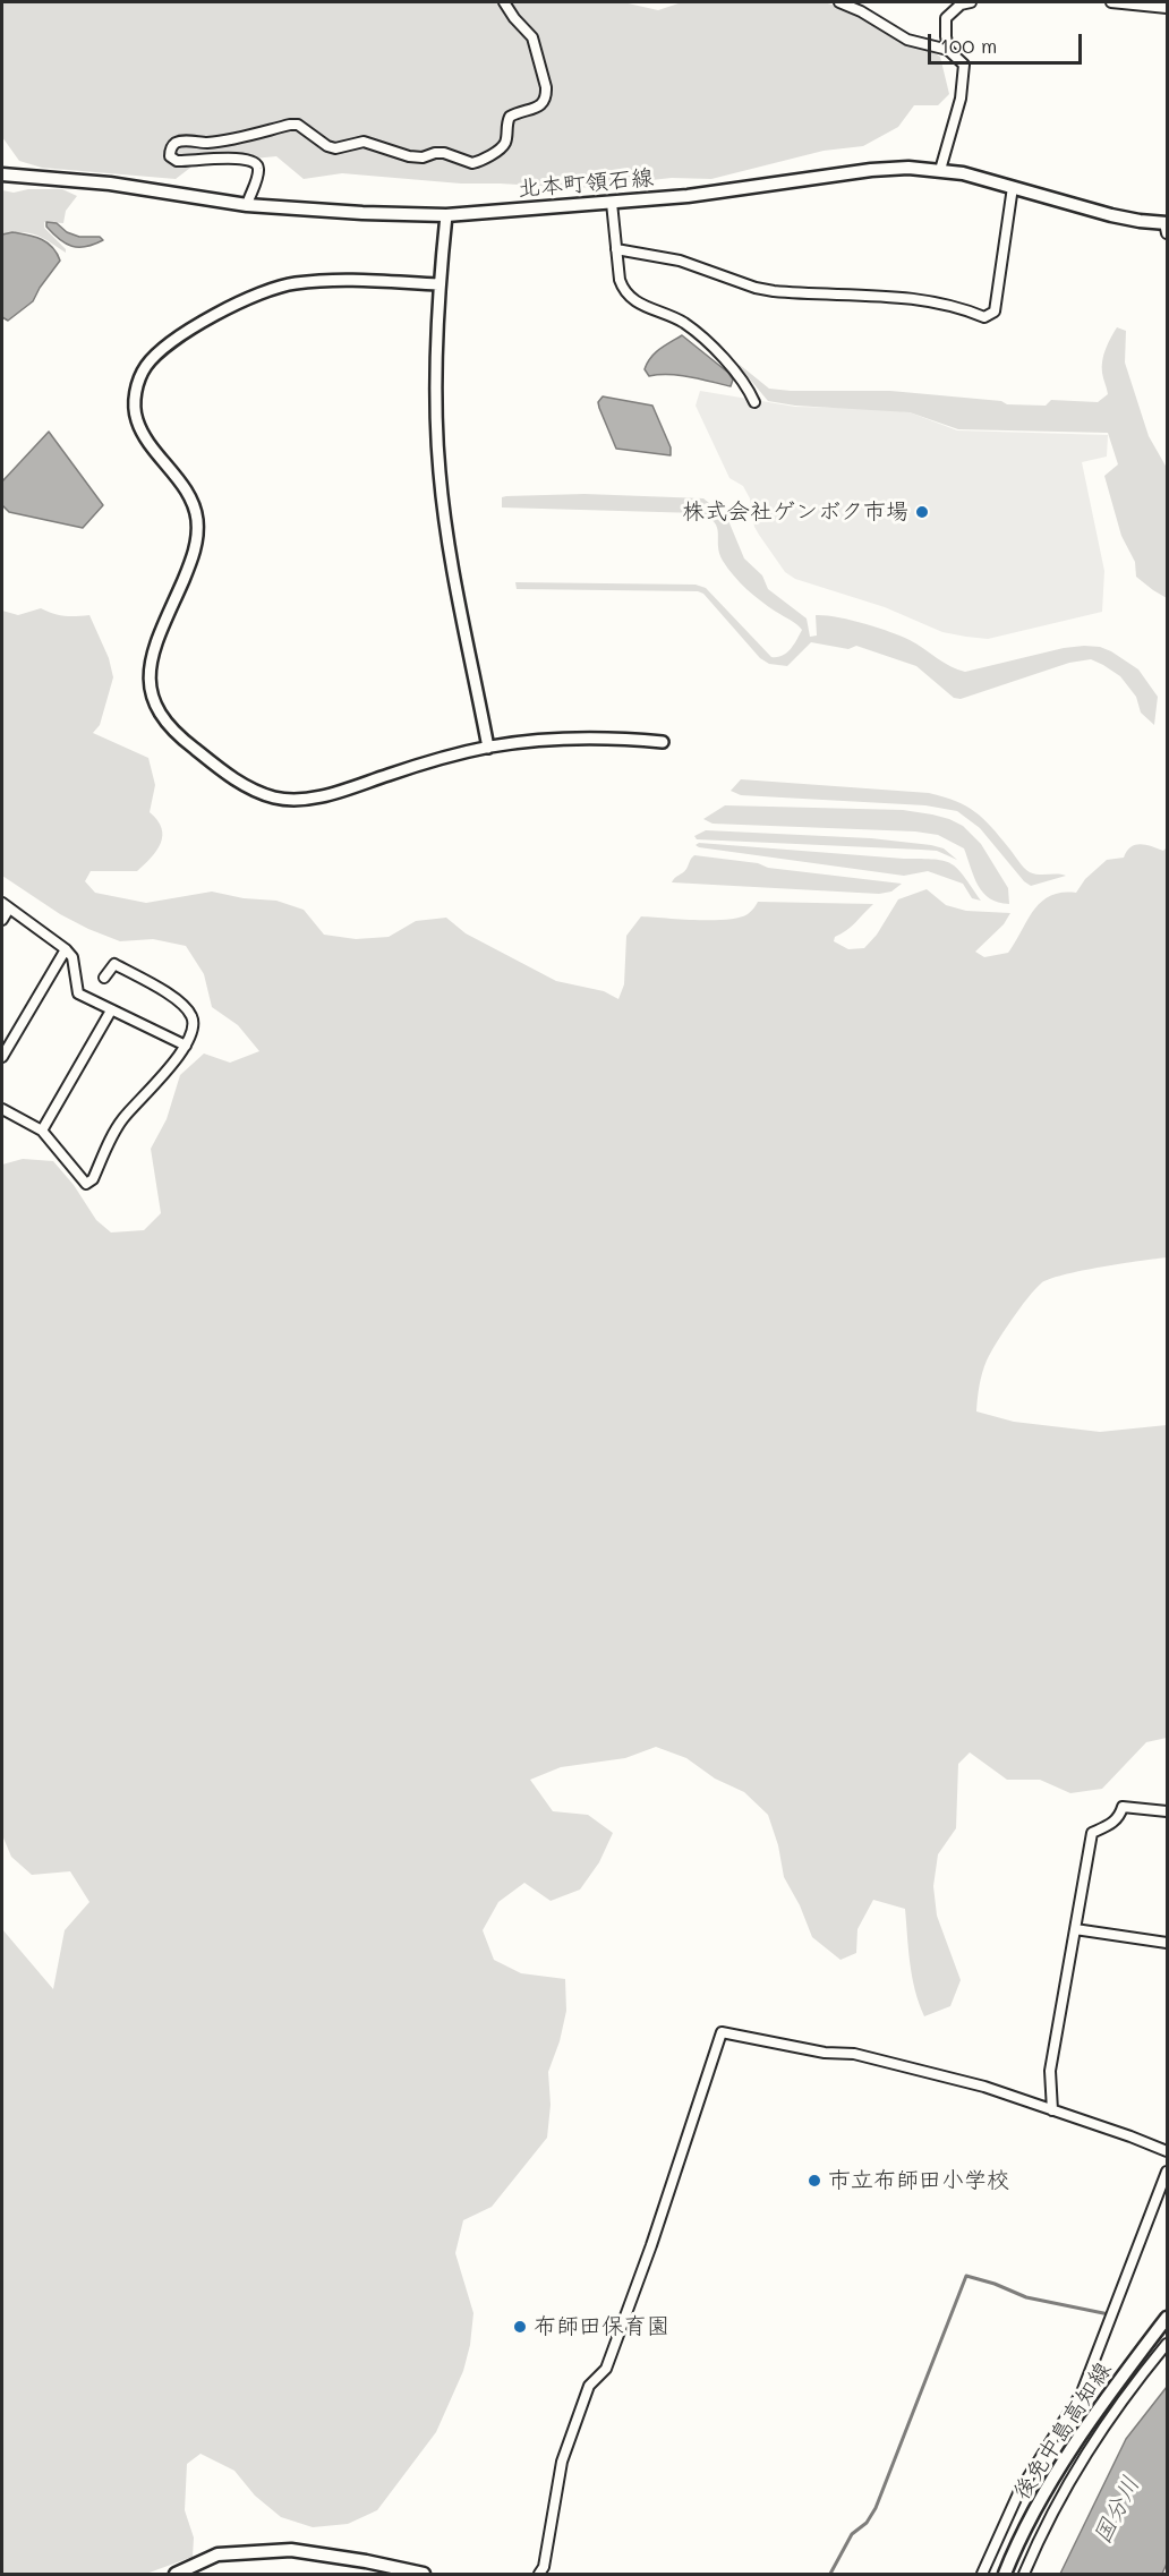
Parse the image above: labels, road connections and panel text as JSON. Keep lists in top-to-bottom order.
{
  "streets": {
    "main road": ["北本町領石線", "後免中島高知線"]
  },
  "water": ["国分川"],
  "places": ["株式会社ゲンボク市場", "市立布師田小学校", "布師田保育園"],
  "scale_bar": "100 m"
}
